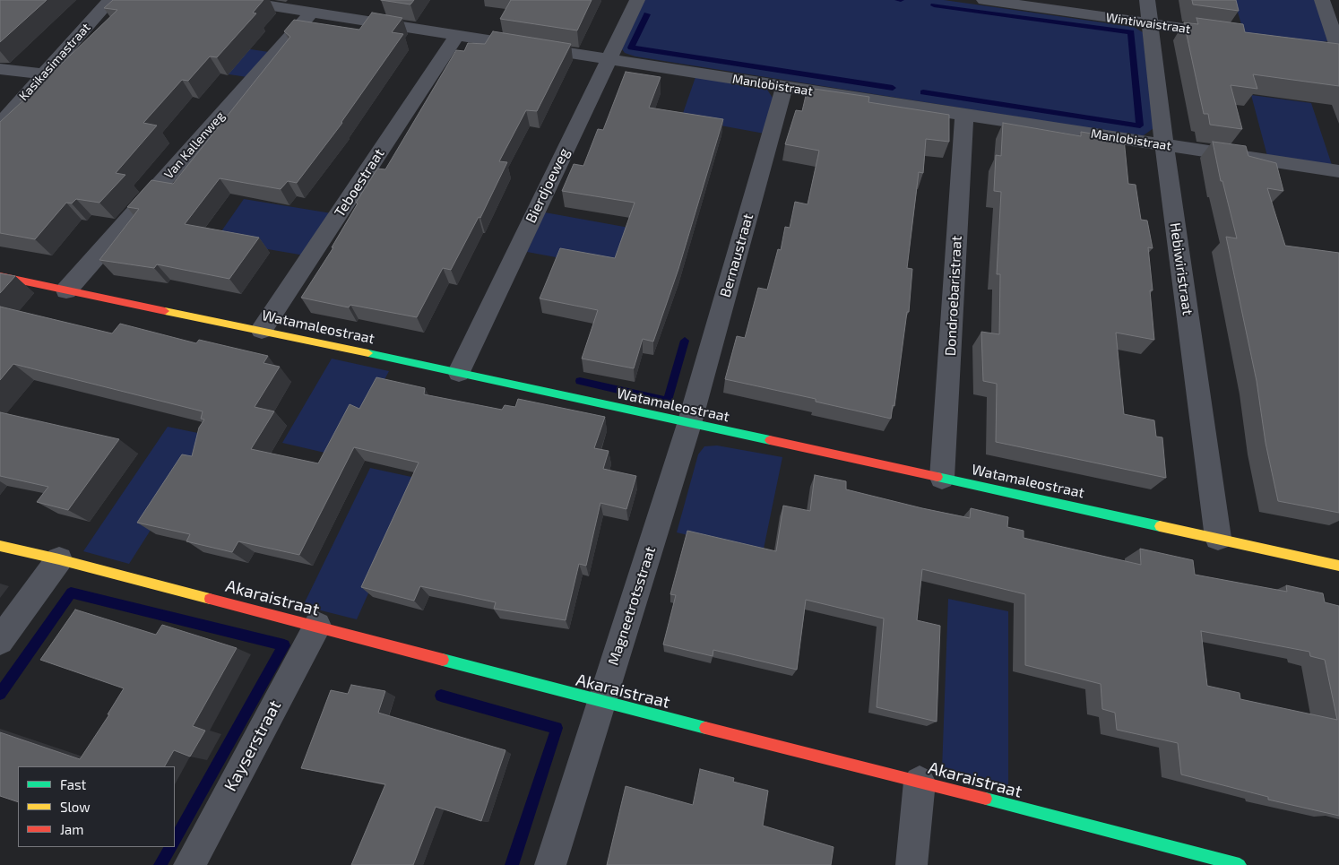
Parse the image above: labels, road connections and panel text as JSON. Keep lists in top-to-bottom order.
{
  "streets": {
    "street": [
      "Wintiwaistraat",
      "Kasikasimastraat",
      "Manlobistraat",
      "Van Kallenweg",
      "Teboestraat",
      "Bierdjoeweg",
      "Bernaustraat",
      "Hebiwiristraat",
      "Dondroebaristraat",
      "Watamaleostraat",
      "Akaraistraat",
      "Magneetrotsstraat",
      "Kayserstraat"
    ]
  },
  "crossings": [
    ["Wintiwaistraat", "Hebiwiristraat"],
    ["Manlobistraat", "Van Kallenweg"],
    ["Manlobistraat", "Teboestraat"],
    ["Manlobistraat", "Bierdjoeweg"],
    ["Manlobistraat", "Bernaustraat"],
    ["Manlobistraat", "Hebiwiristraat"],
    ["Manlobistraat", "Dondroebaristraat"],
    ["Van Kallenweg", "Watamaleostraat"],
    ["Teboestraat", "Watamaleostraat"],
    ["Bierdjoeweg", "Watamaleostraat"],
    ["Bernaustraat", "Watamaleostraat"],
    ["Bernaustraat", "Magneetrotsstraat"],
    ["Hebiwiristraat", "Watamaleostraat"],
    ["Dondroebaristraat", "Watamaleostraat"],
    ["Watamaleostraat", "Magneetrotsstraat"],
    ["Akaraistraat", "Magneetrotsstraat"],
    ["Akaraistraat", "Kayserstraat"]
  ],
  "legend": ["Fast", "Slow", "Jam"]
}
